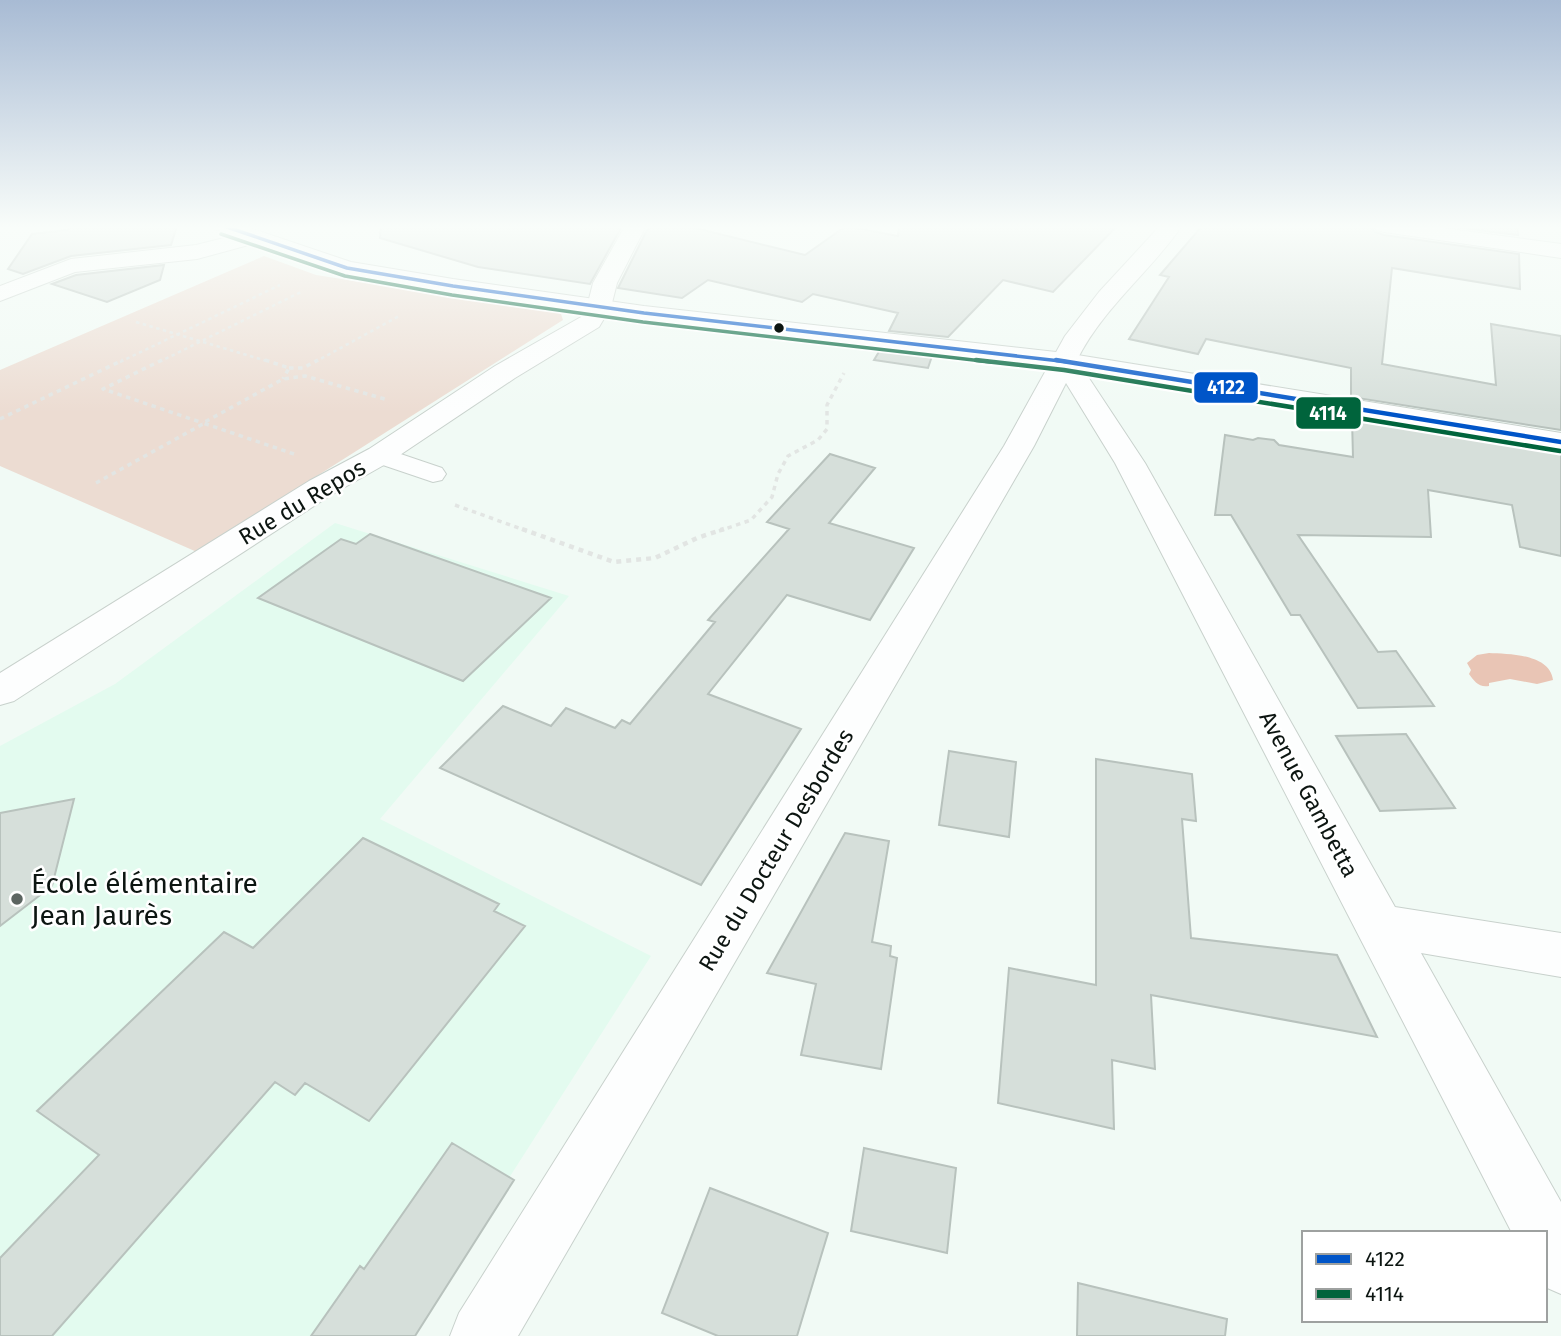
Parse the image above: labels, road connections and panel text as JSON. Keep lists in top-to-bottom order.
{
  "streets": {
    "street": ["Rue du Repos", "Avenue Gambetta", "Rue du Docteur Desbordes"]
  },
  "crossings": [
    ["Avenue Gambetta", "Rue du Docteur Desbordes"]
  ],
  "places": ["École élémentaire Jean Jaurès"],
  "lines": ["transit line 4122", "transit line 4114"],
  "legend": ["4122", "4114"]
}
